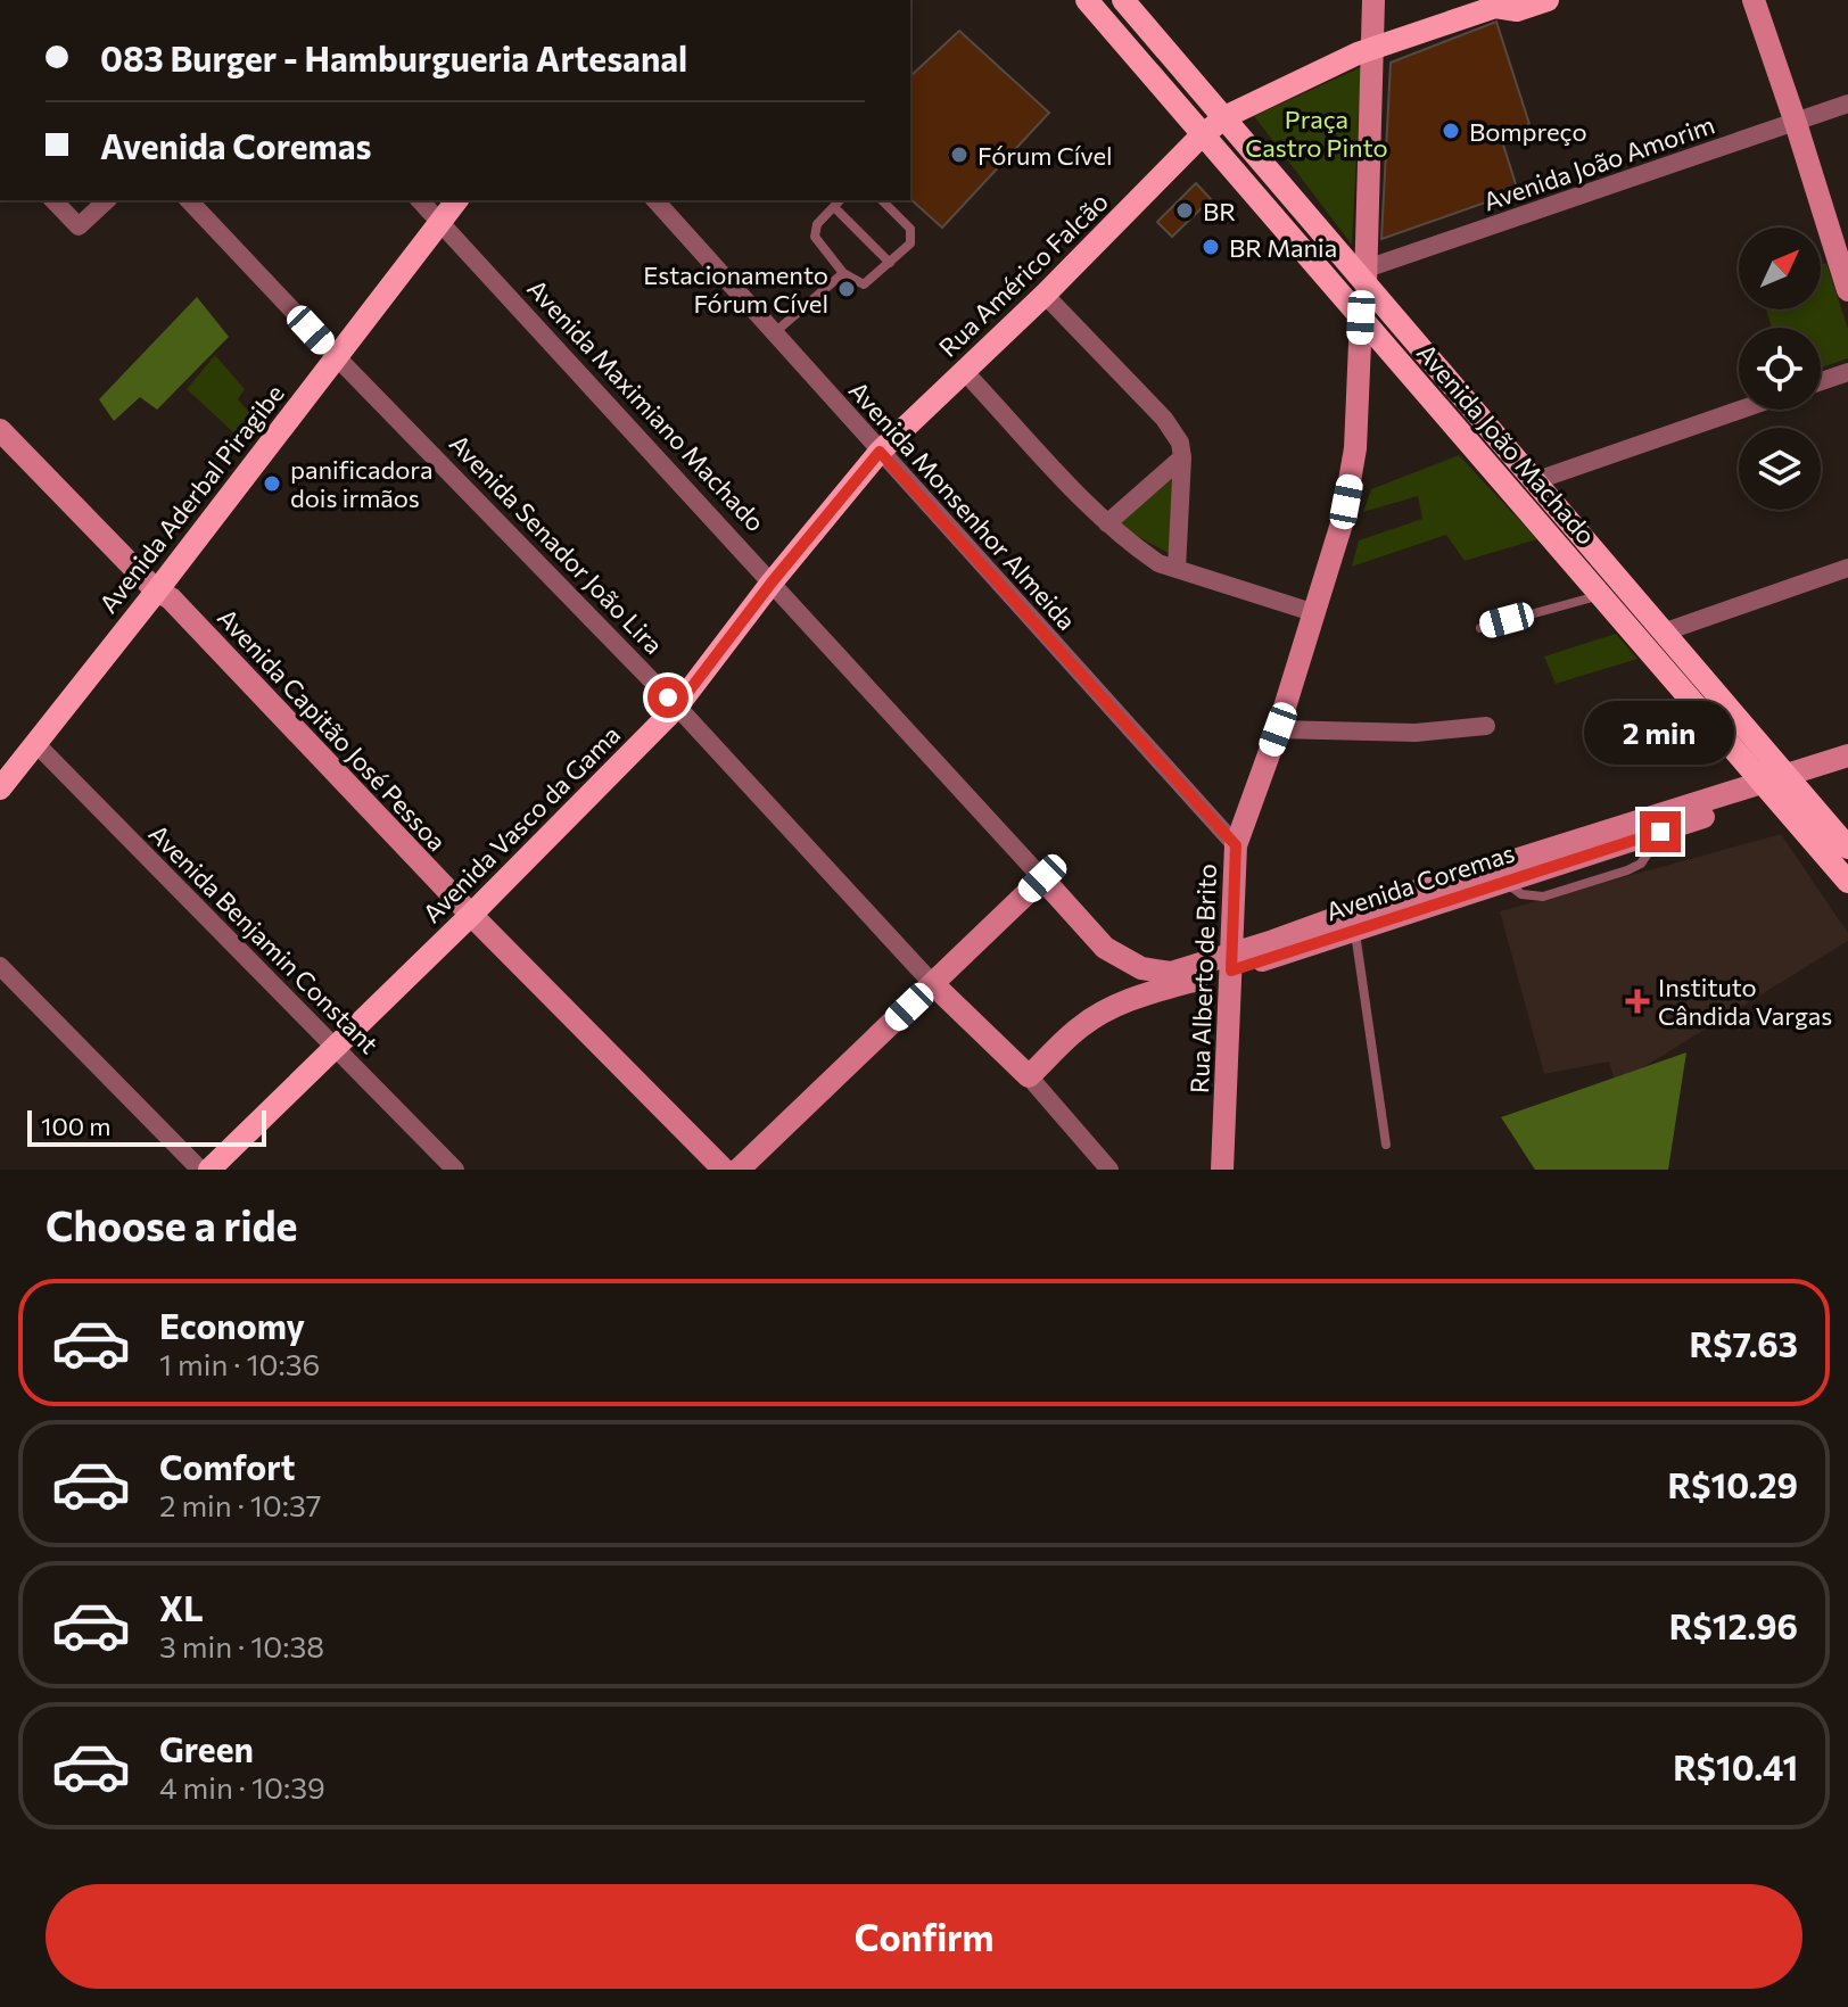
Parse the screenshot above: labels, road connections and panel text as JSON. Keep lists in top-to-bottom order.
{
  "streets": {
    "main road": [
      "Rua Américo Falcão",
      "Avenida João Machado",
      "Avenida Aderbal Piragibe",
      "Avenida Vasco da Gama"
    ],
    "street": [
      "Avenida João Amorim",
      "Avenida Maximiano Machado",
      "Avenida Monsenhor Almeida",
      "Avenida Senador João Lira",
      "Avenida Capitão José Pessoa",
      "Avenida Coremas",
      "Avenida Benjamin Constant",
      "Rua Alberto de Brito"
    ]
  },
  "crossings": [
    ["Avenida João Amorim", "Avenida João Machado"],
    ["Rua Américo Falcão", "Avenida João Machado"],
    ["Rua Américo Falcão", "Avenida Monsenhor Almeida"],
    ["Rua Américo Falcão", "Avenida Vasco da Gama"],
    ["Avenida Maximiano Machado", "Avenida Aderbal Piragibe"],
    ["Avenida Maximiano Machado", "Avenida Vasco da Gama"],
    ["Avenida Maximiano Machado", "Avenida Coremas"],
    ["Avenida João Machado", "Avenida Coremas"],
    ["Avenida João Machado", "Rua Alberto de Brito"],
    ["Avenida Aderbal Piragibe", "Avenida Senador João Lira"],
    ["Avenida Aderbal Piragibe", "Avenida Capitão José Pessoa"],
    ["Avenida Aderbal Piragibe", "Avenida Benjamin Constant"],
    ["Avenida Monsenhor Almeida", "Avenida Vasco da Gama"],
    ["Avenida Monsenhor Almeida", "Rua Alberto de Brito"],
    ["Avenida Senador João Lira", "Avenida Vasco da Gama"],
    ["Avenida Senador João Lira", "Avenida Coremas"],
    ["Avenida Capitão José Pessoa", "Avenida Vasco da Gama"],
    ["Avenida Vasco da Gama", "Avenida Benjamin Constant"],
    ["Avenida Coremas", "Rua Alberto de Brito"]
  ],
  "parks": ["Praça Castro Pinto"],
  "places": {
    "other": [
      "Bompreço",
      "Fórum Cível",
      "BR",
      "BR Mania",
      "Estacionamento Fórum Cível",
      "panificadora dois irmãos"
    ],
    "health": ["Instituto Cândida Vargas"]
  },
  "scale_bar": "100 m",
  "north": "top right",
  "page": {
    "banner": ["083 Burger - Hamburgueria Artesanal", "Avenida Coremas"],
    "bubble": "2 min",
    "scale": "100 m",
    "heading": "Choose a ride",
    "list": [
      {
        "name": "Economy",
        "note": "1 min · 10:36",
        "value": "R$7.63"
      },
      {
        "name": "Comfort",
        "note": "2 min · 10:37",
        "value": "R$10.29"
      },
      {
        "name": "XL",
        "note": "3 min · 10:38",
        "value": "R$12.96"
      },
      {
        "name": "Green",
        "note": "4 min · 10:39",
        "value": "R$10.41"
      }
    ],
    "buttons": "Confirm"
  }
}
